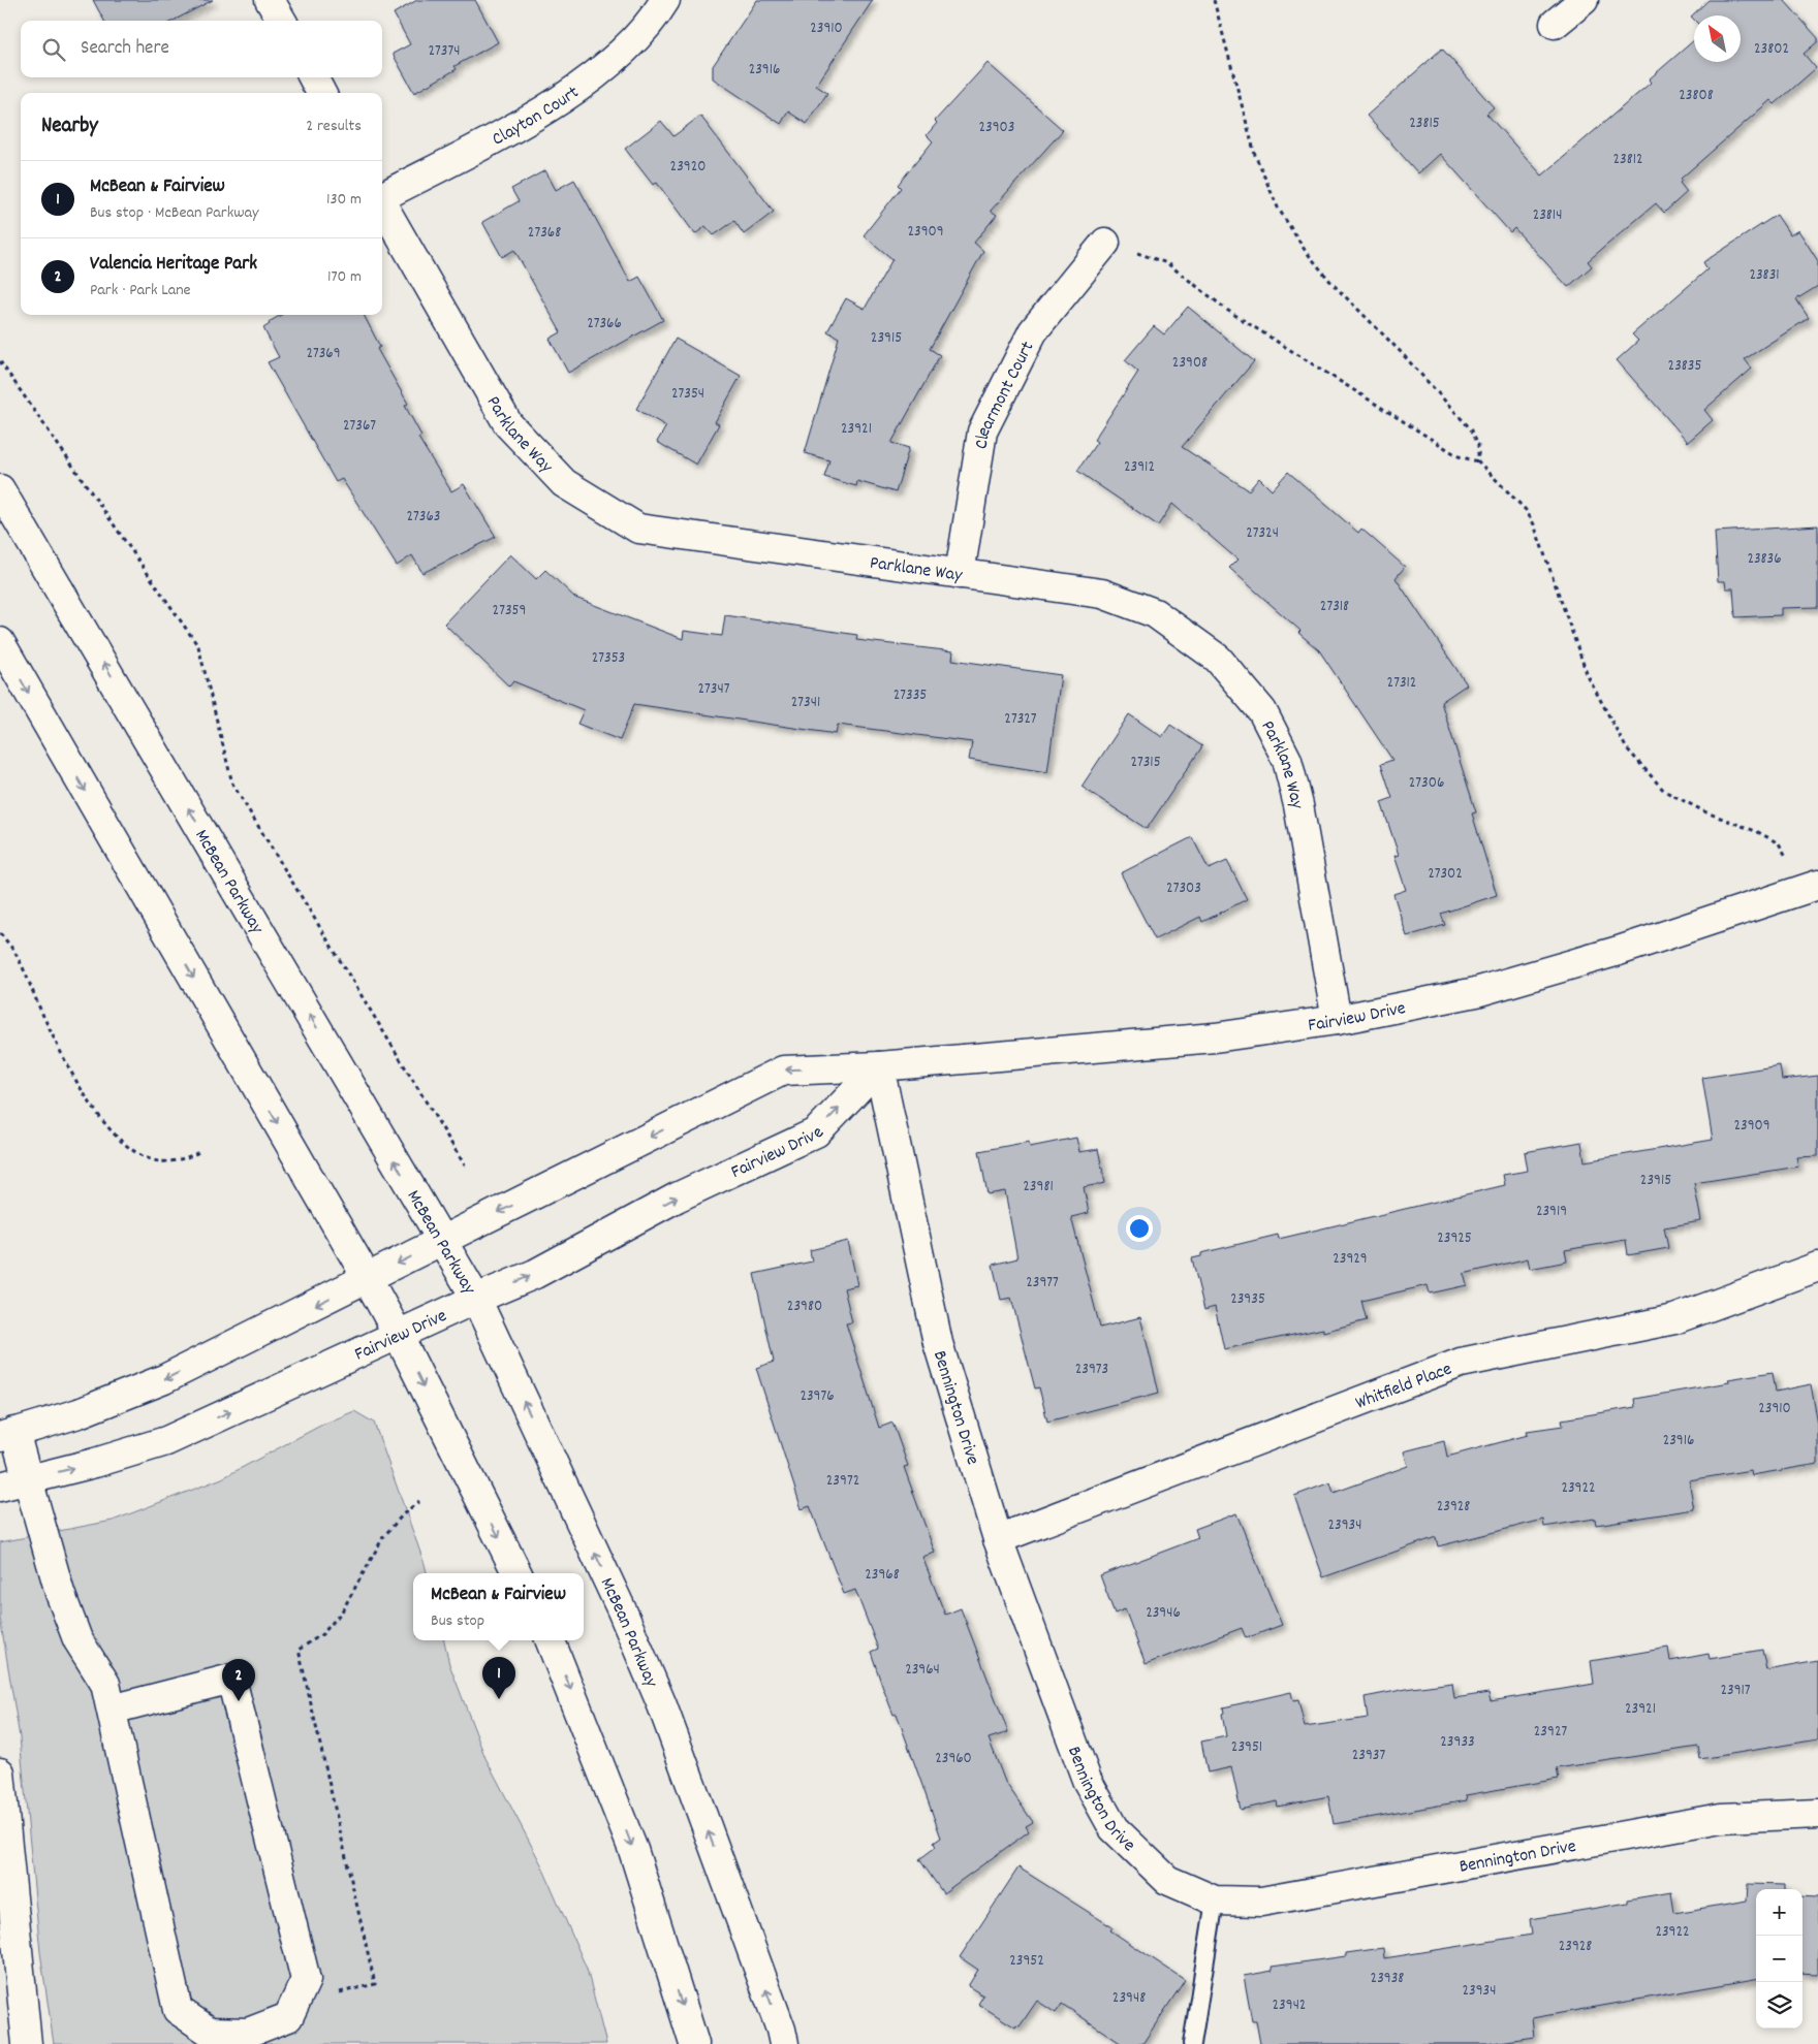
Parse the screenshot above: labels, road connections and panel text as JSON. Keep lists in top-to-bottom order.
{
  "streets": {
    "street": [
      "Clayton Court",
      "Clearmont Court",
      "Parklane Way",
      "McBean Parkway",
      "Fairview Drive",
      "Whitfield Place",
      "Bennington Drive"
    ]
  },
  "crossings": [
    ["Clearmont Court", "Parklane Way"],
    ["Parklane Way", "Fairview Drive"],
    ["McBean Parkway", "Fairview Drive"],
    ["Fairview Drive", "Bennington Drive"],
    ["Whitfield Place", "Bennington Drive"]
  ],
  "house_numbers": [
    "23910",
    "23802",
    "27374",
    "23916",
    "23808",
    "23815",
    "23903",
    "23812",
    "23920",
    "23814",
    "23909",
    "27368",
    "23831",
    "27366",
    "23915",
    "27369",
    "23908",
    "23835",
    "27354",
    "27367",
    "23921",
    "23912",
    "27363",
    "27324",
    "23836",
    "27318",
    "27359",
    "27353",
    "27312",
    "27347",
    "27335",
    "27341",
    "27327",
    "27315",
    "27306",
    "27302",
    "27303",
    "23909",
    "23915",
    "23981",
    "23919",
    "23925",
    "23929",
    "23977",
    "23935",
    "23980",
    "23973",
    "23976",
    "23910",
    "23916",
    "23972",
    "23922",
    "23928",
    "23934",
    "23968",
    "23946",
    "23964",
    "23917",
    "23921",
    "23927",
    "23933",
    "23951",
    "23937",
    "23960",
    "23922",
    "23928",
    "23952",
    "23938",
    "23934",
    "23948",
    "23942"
  ],
  "north": "top left",
  "page": {
    "search": "Search here",
    "heading": ["Nearby", "2 results"],
    "list": [
      {
        "mark": "1",
        "name": "McBean & Fairview",
        "note": "Bus stop · McBean Parkway",
        "value": "130 m"
      },
      {
        "mark": "2",
        "name": "Valencia Heritage Park",
        "note": "Park · Park Lane",
        "value": "170 m"
      }
    ],
    "popup": ["McBean & Fairview", "Bus stop"],
    "pins": ["1", "2"],
    "map_buttons": ["+", "−"]
  }
}
